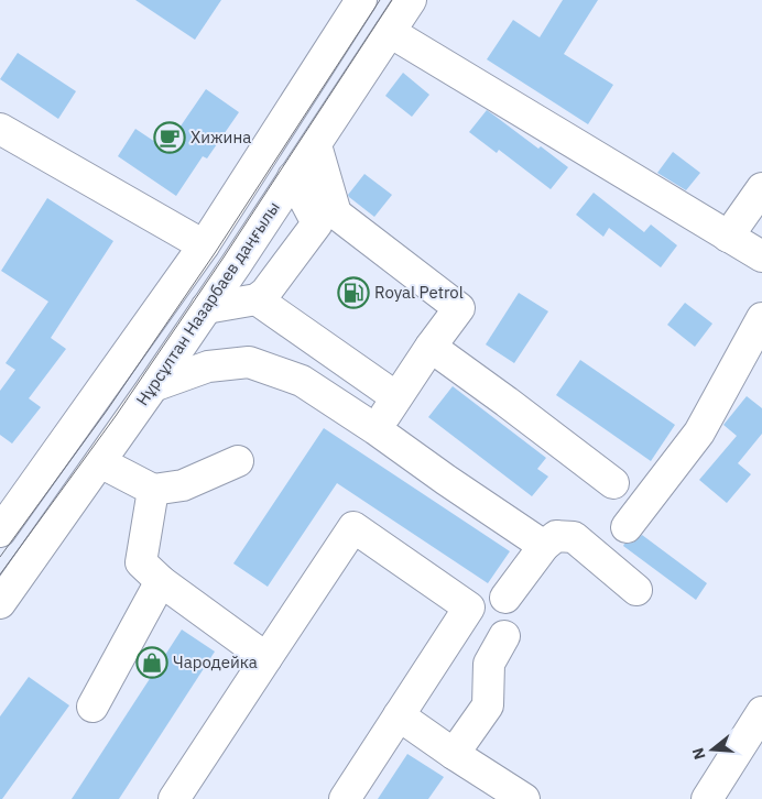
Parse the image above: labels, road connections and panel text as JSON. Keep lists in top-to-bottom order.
{
  "streets": {
    "main road": ["Нұрсұлтан Назарбаев даңғылы"]
  },
  "places": {
    "cafe": ["Хижина"],
    "fuel station": ["Royal Petrol"],
    "shop": ["Чародейка"]
  },
  "north": "left"
}
